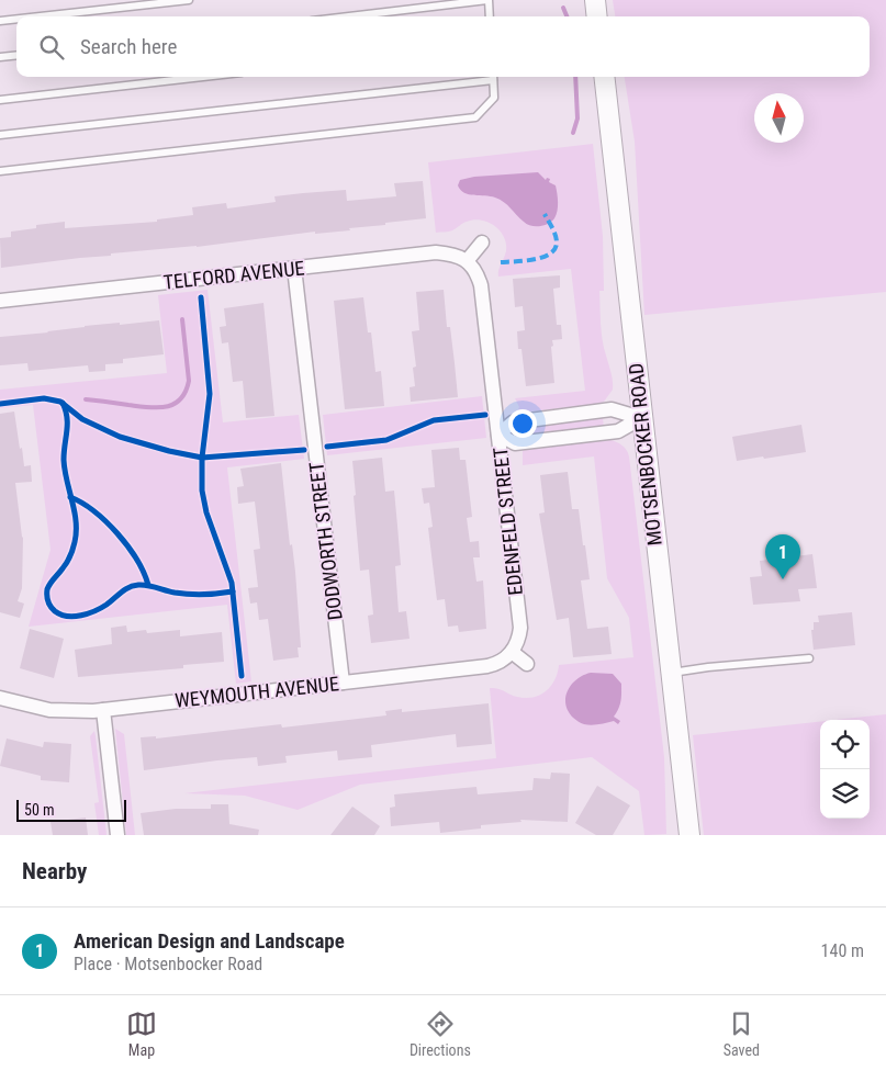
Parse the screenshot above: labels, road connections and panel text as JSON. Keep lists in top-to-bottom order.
{
  "streets": {
    "main road": ["MOTSENBOCKER ROAD"],
    "street": [
      "TELFORD AVENUE",
      "EDENFELD STREET",
      "DODWORTH STREET",
      "WEYMOUTH AVENUE"
    ]
  },
  "crossings": [
    ["TELFORD AVENUE", "EDENFELD STREET"],
    ["TELFORD AVENUE", "DODWORTH STREET"],
    ["EDENFELD STREET", "WEYMOUTH AVENUE"],
    ["DODWORTH STREET", "WEYMOUTH AVENUE"]
  ],
  "scale_bar": "50 m",
  "north": "top",
  "page": {
    "search": "Search here",
    "pins": "1",
    "scale": "50 m",
    "heading": "Nearby",
    "list": [
      {
        "mark": "1",
        "name": "American Design and Landscape",
        "note": "Place · Motsenbocker Road",
        "value": "140 m"
      }
    ],
    "nav": ["Map", "Directions", "Saved"]
  }
}
